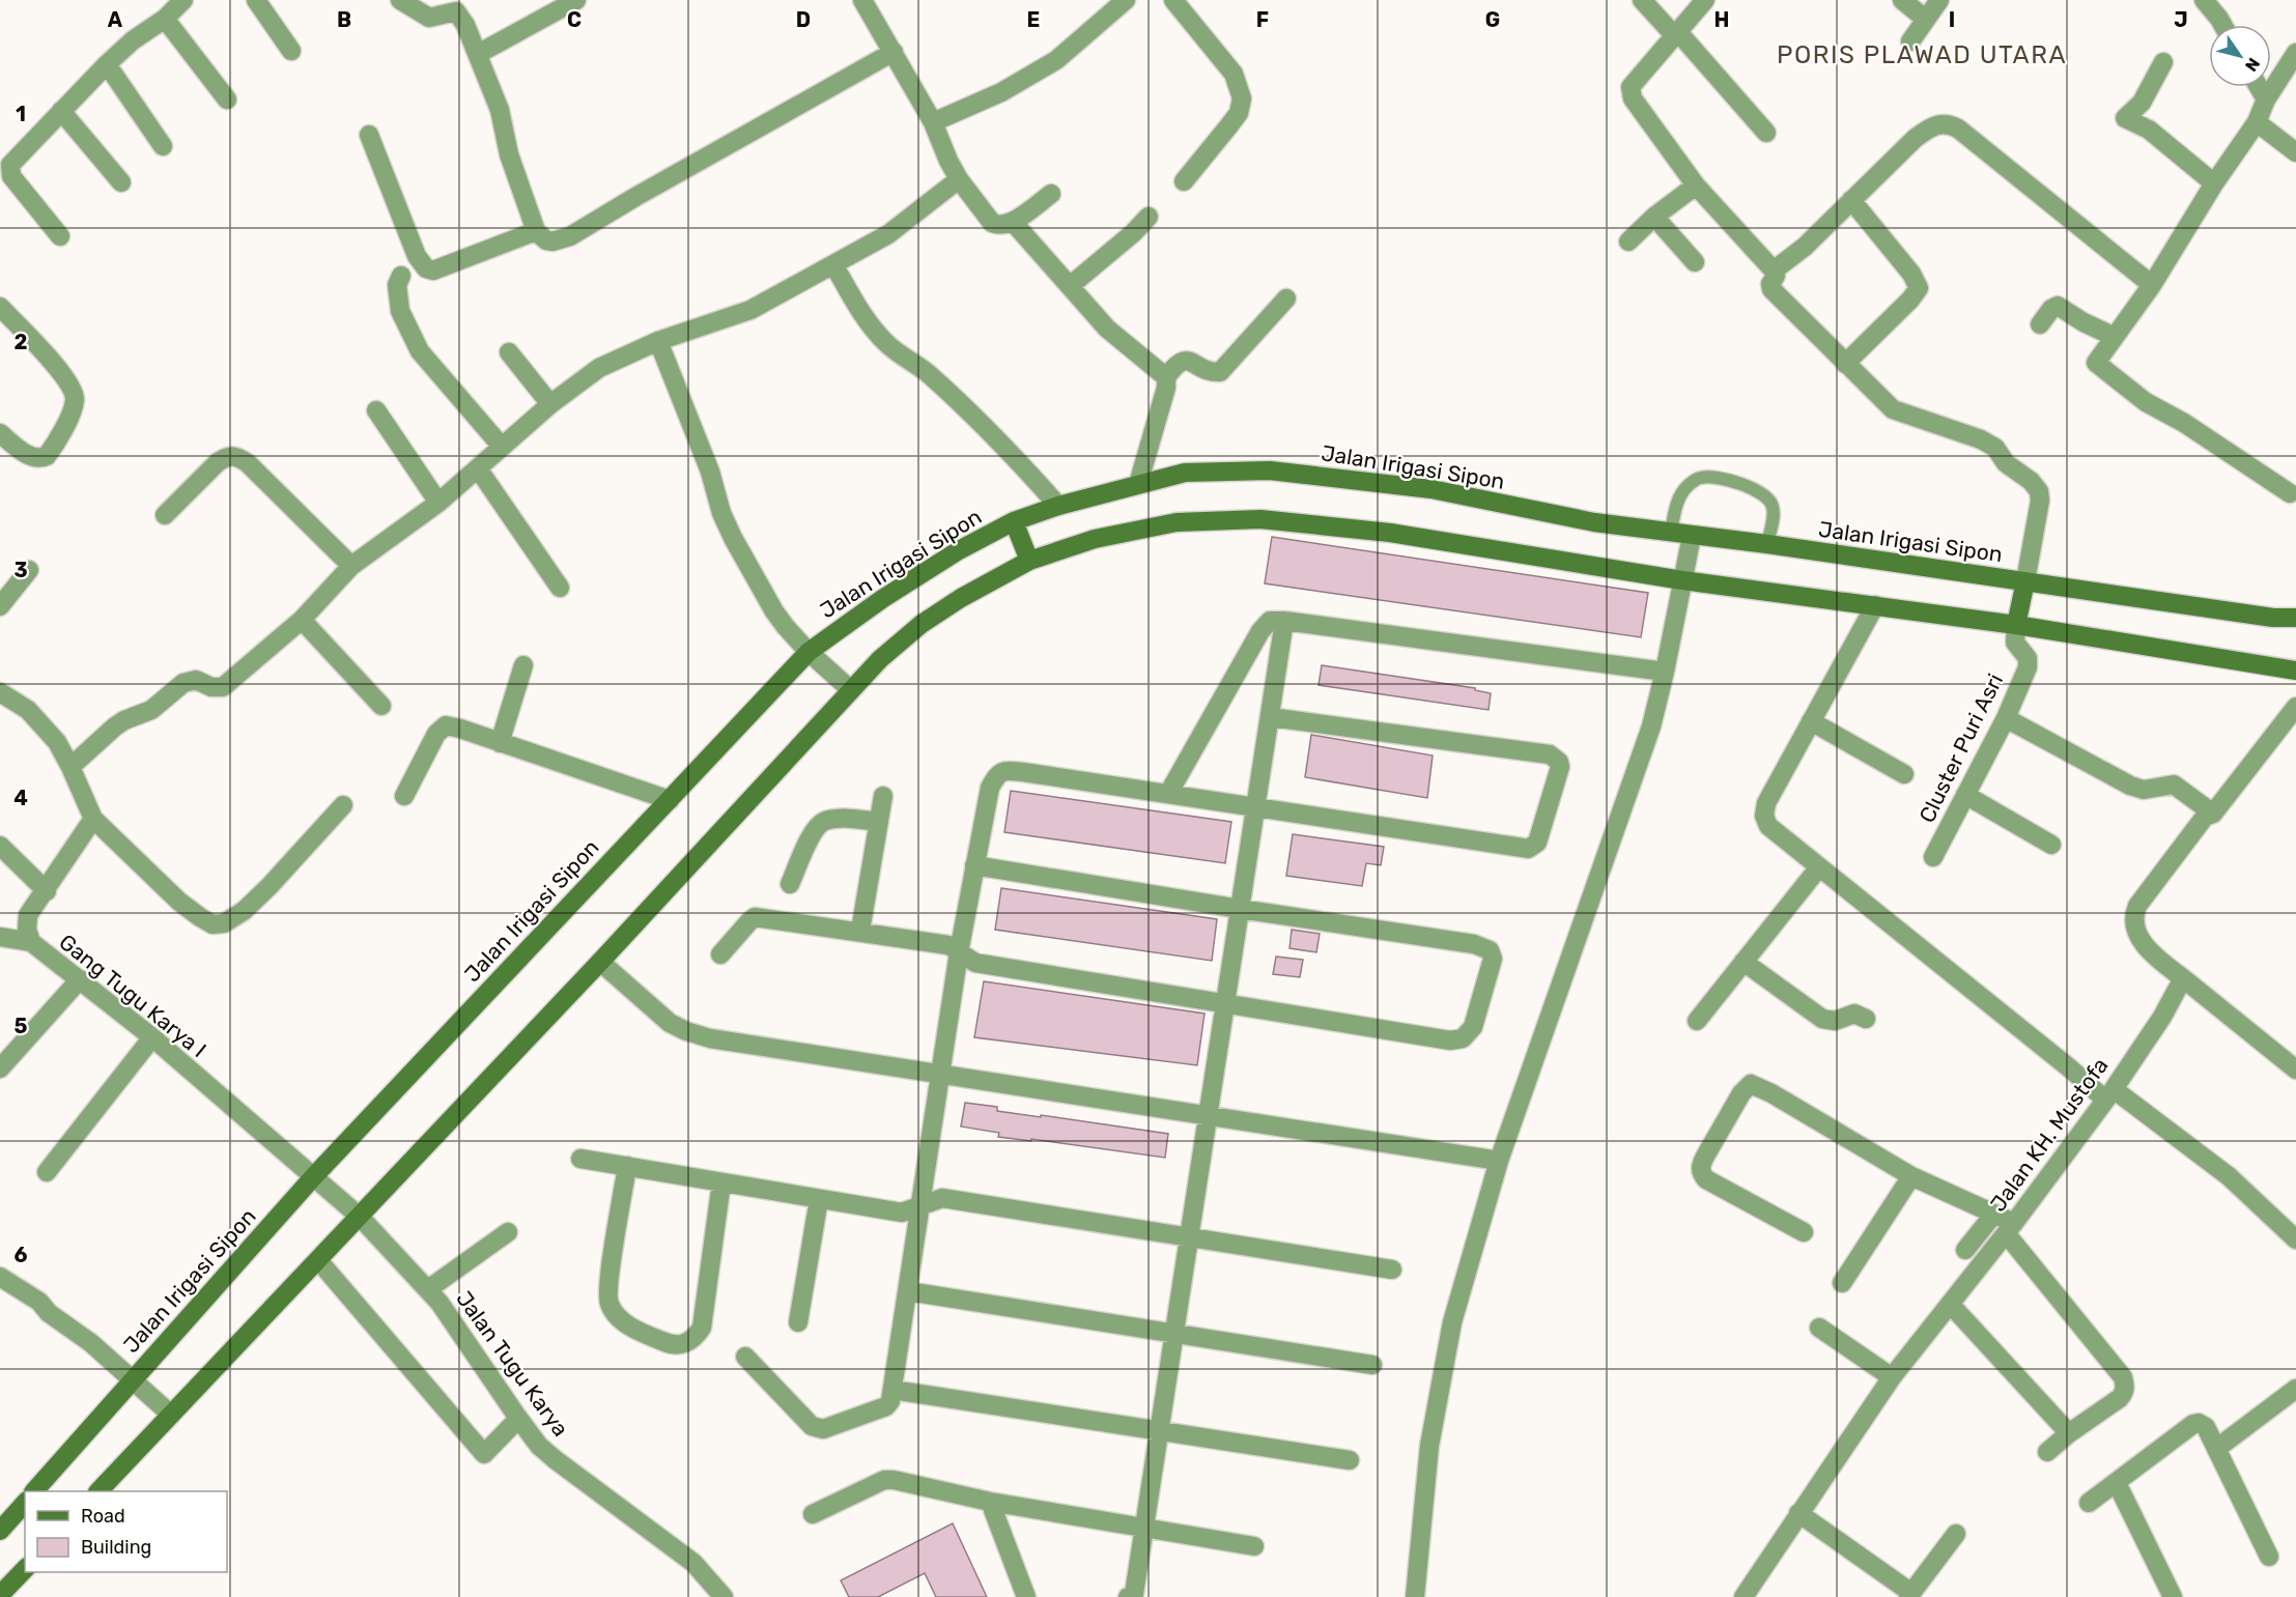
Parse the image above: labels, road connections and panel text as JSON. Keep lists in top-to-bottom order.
{
  "streets": {
    "street": [
      "Jalan Irigasi Sipon",
      "Cluster Puri Asri",
      "Gang Tugu Karya I",
      "Jalan KH. Mustofa",
      "Jalan Tugu Karya"
    ]
  },
  "crossings": [
    ["Jalan Irigasi Sipon", "Gang Tugu Karya I"],
    ["Gang Tugu Karya I", "Jalan Tugu Karya"]
  ],
  "districts": ["PORIS PLAWAD UTARA"],
  "legend": ["Road", "Building"],
  "north": "bottom right",
  "grid": {
    "columns": [
      "A",
      "B",
      "C",
      "D",
      "E",
      "F",
      "G",
      "H",
      "I",
      "J"
    ],
    "rows": [
      "1",
      "2",
      "3",
      "4",
      "5",
      "6"
    ]
  }
}
